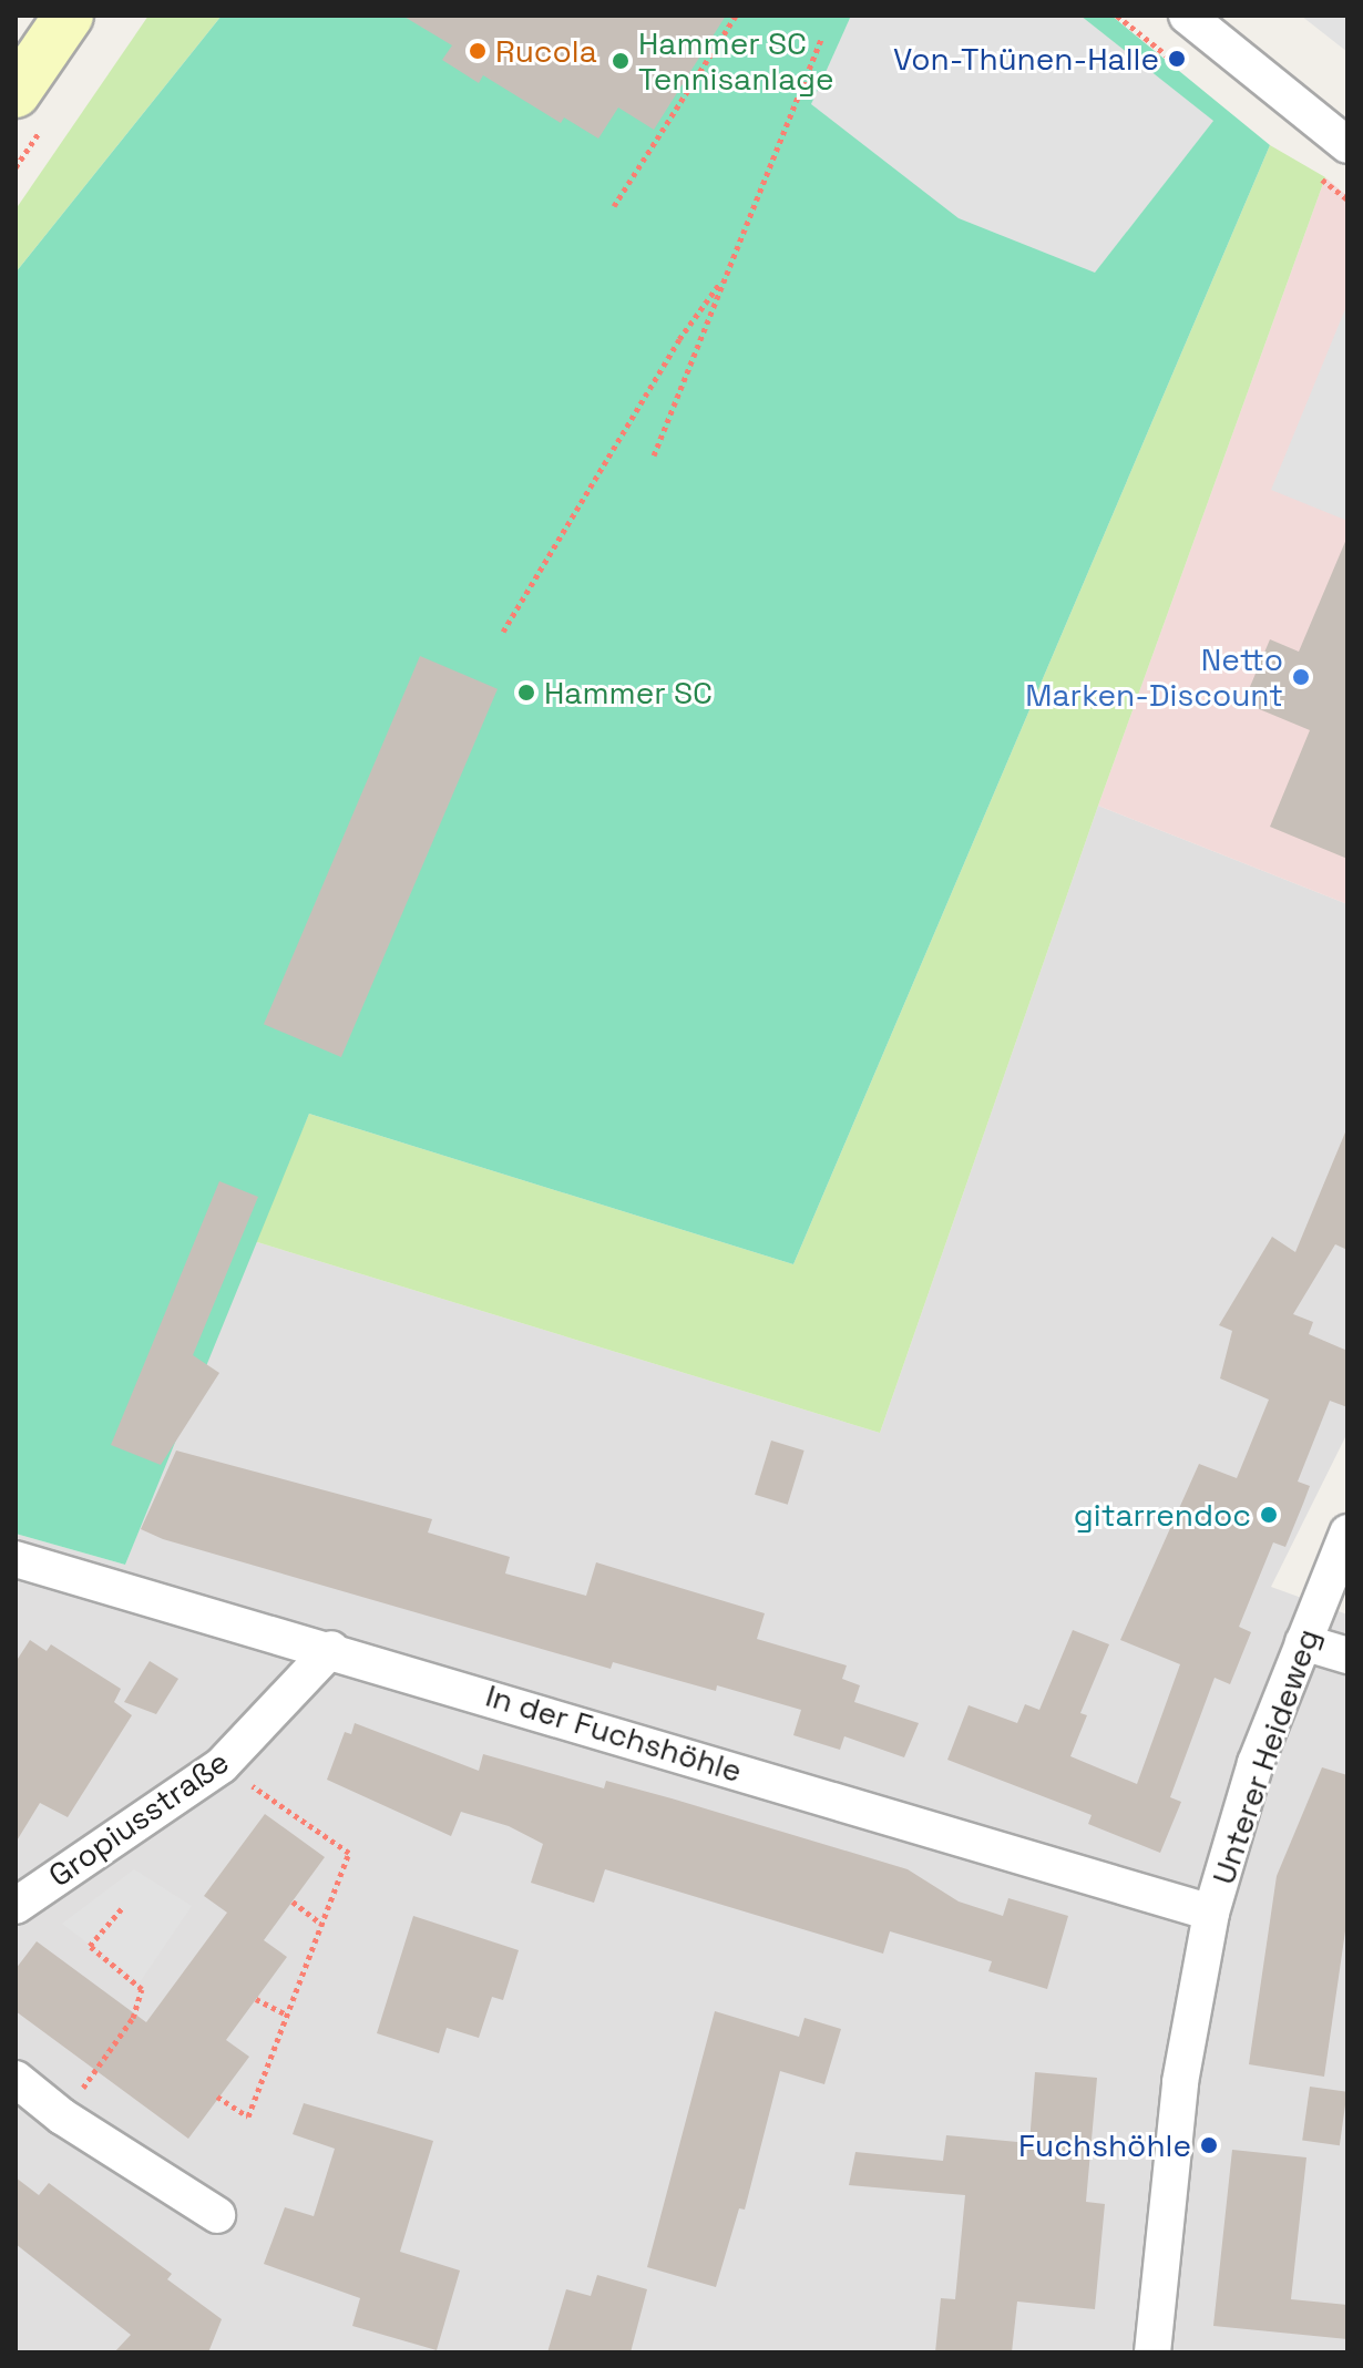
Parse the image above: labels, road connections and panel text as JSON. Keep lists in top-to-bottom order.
{
  "streets": {
    "street": ["In der Fuchshöhle", "Unterer Heideweg", "Gropiusstraße"]
  },
  "crossings": [
    ["In der Fuchshöhle", "Unterer Heideweg"],
    ["In der Fuchshöhle", "Gropiusstraße"]
  ],
  "places": [
    "Rucola",
    "Von-Thünen-Halle",
    "Hammer SC Tennisanlage",
    "Netto Marken-Discount",
    "Hammer SC",
    "gitarrendoc",
    "Fuchshöhle"
  ]
}
